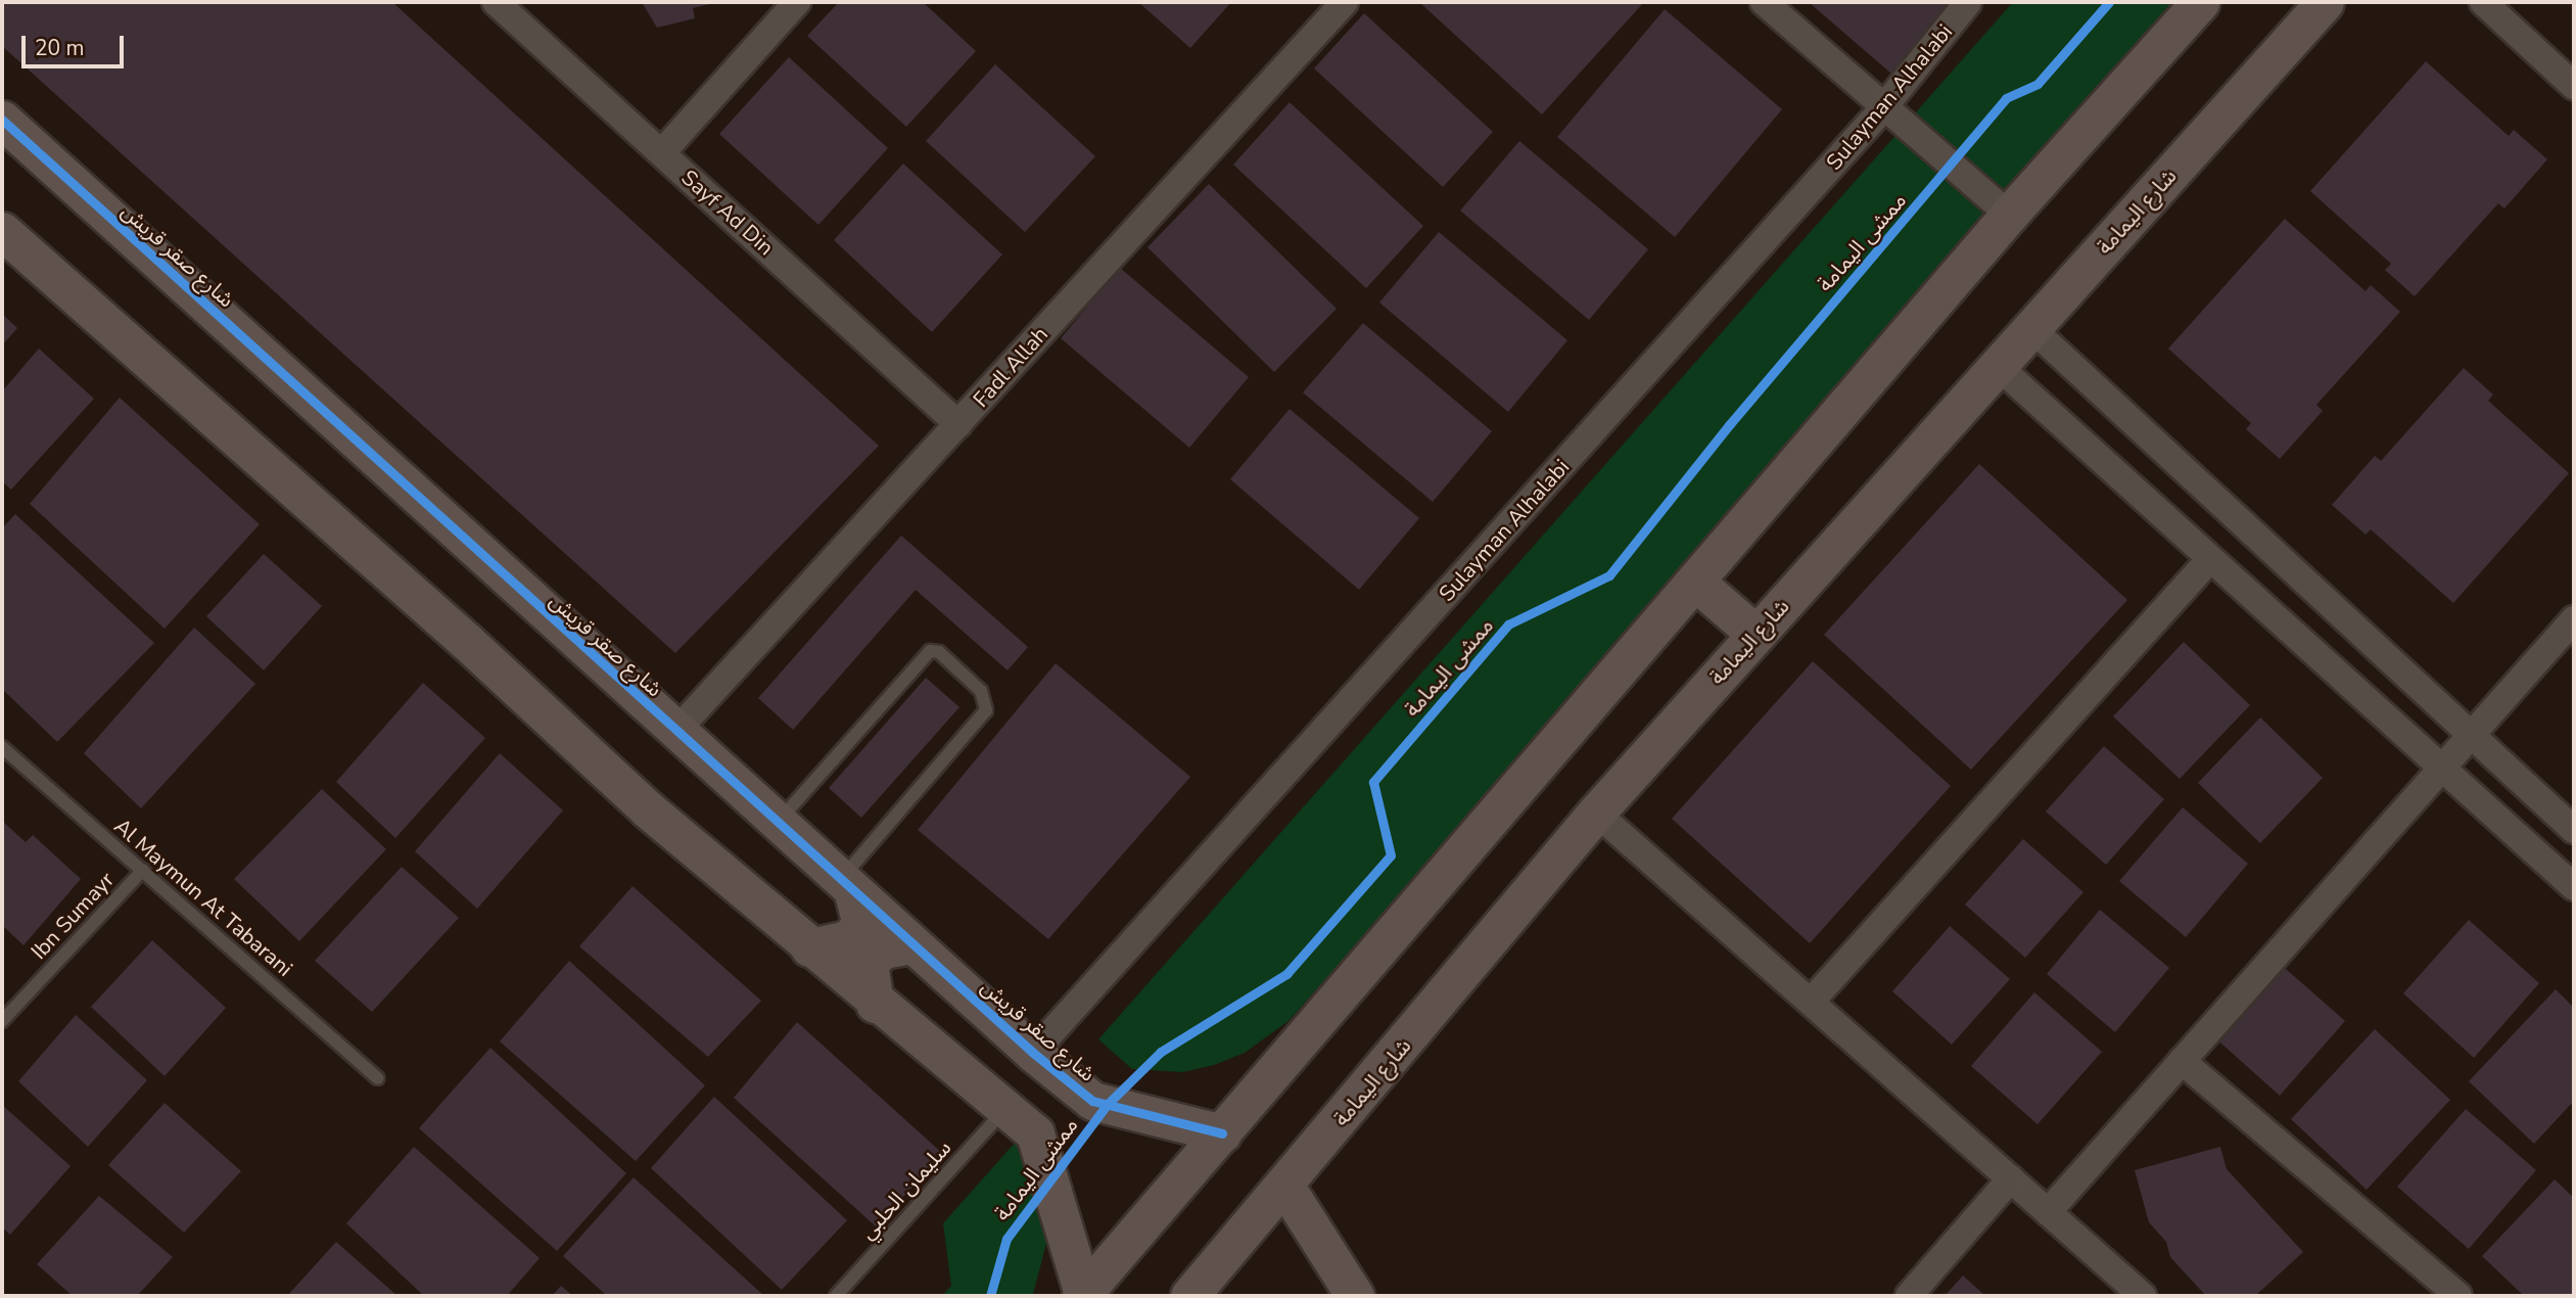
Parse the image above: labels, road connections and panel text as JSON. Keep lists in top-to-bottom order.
{
  "streets": {
    "main road": ["شارع اليمامة", "شارع صقر قريش"],
    "street": ["Sulayman Alhalabi", "Sayf Ad Din", "Fadl Allah"],
    "lane": ["Al Maymun At Tabarani", "Ibn Sumayr", "سليمان الحلبي"],
    "cycle path": ["ممشى اليمامة"]
  },
  "crossings": [
    ["Sulayman Alhalabi", "شارع صقر قريش"],
    ["Sayf Ad Din", "Fadl Allah"],
    ["شارع صقر قريش", "Fadl Allah"],
    ["Al Maymun At Tabarani", "Ibn Sumayr"]
  ],
  "scale_bar": "20 m"
}
